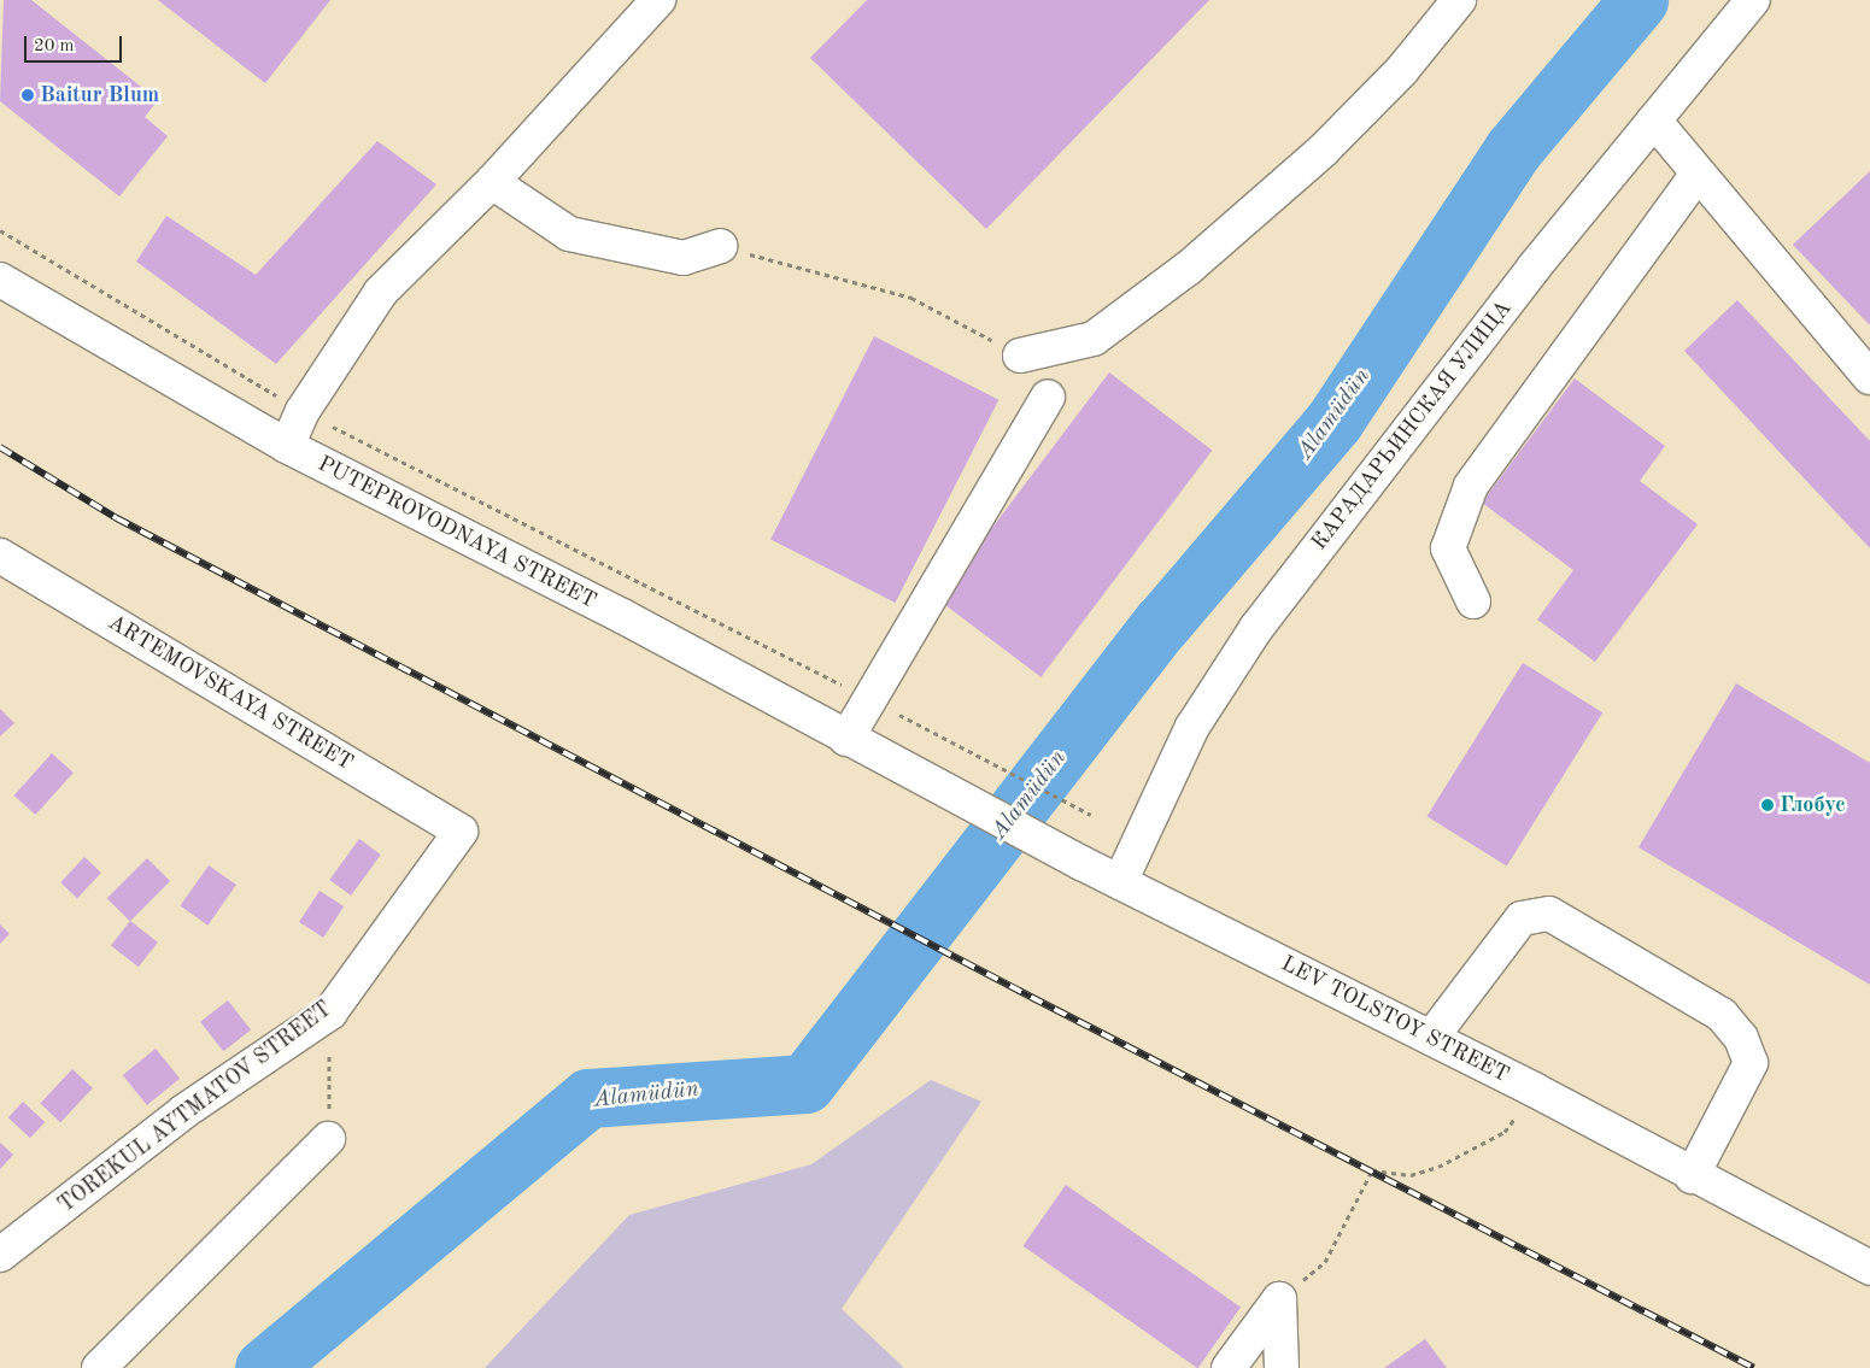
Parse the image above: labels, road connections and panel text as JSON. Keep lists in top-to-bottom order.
{
  "streets": {
    "street": [
      "КАРАДАРЬИНСКАЯ УЛИЦА",
      "PUTEPROVODNAYA STREET",
      "ARTEMOVSKAYA STREET",
      "LEV TOLSTOY STREET",
      "TOREKUL AYTMATOV STREET"
    ]
  },
  "crossings": [
    ["КАРАДАРЬИНСКАЯ УЛИЦА", "LEV TOLSTOY STREET"],
    ["PUTEPROVODNAYA STREET", "LEV TOLSTOY STREET"],
    ["ARTEMOVSKAYA STREET", "TOREKUL AYTMATOV STREET"]
  ],
  "water": ["Alamüdün"],
  "places": ["Baitur Blum", "Глобус"],
  "scale_bar": "20 m"
}
